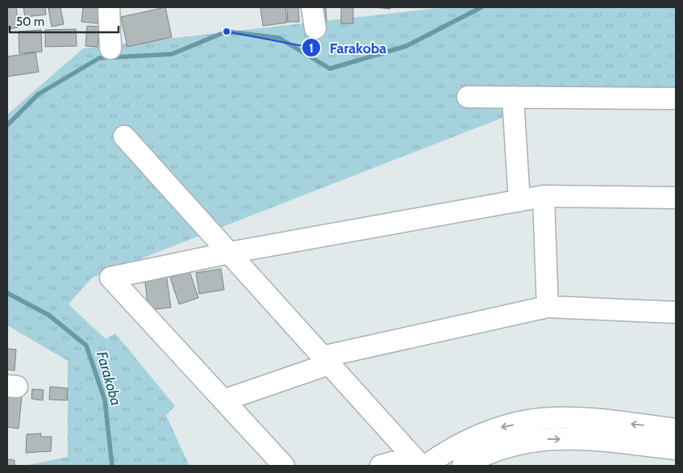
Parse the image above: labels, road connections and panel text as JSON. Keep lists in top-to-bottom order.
{
  "water": ["Farakoba"],
  "places": ["Farakoba"],
  "scale_bar": "50 m"
}
